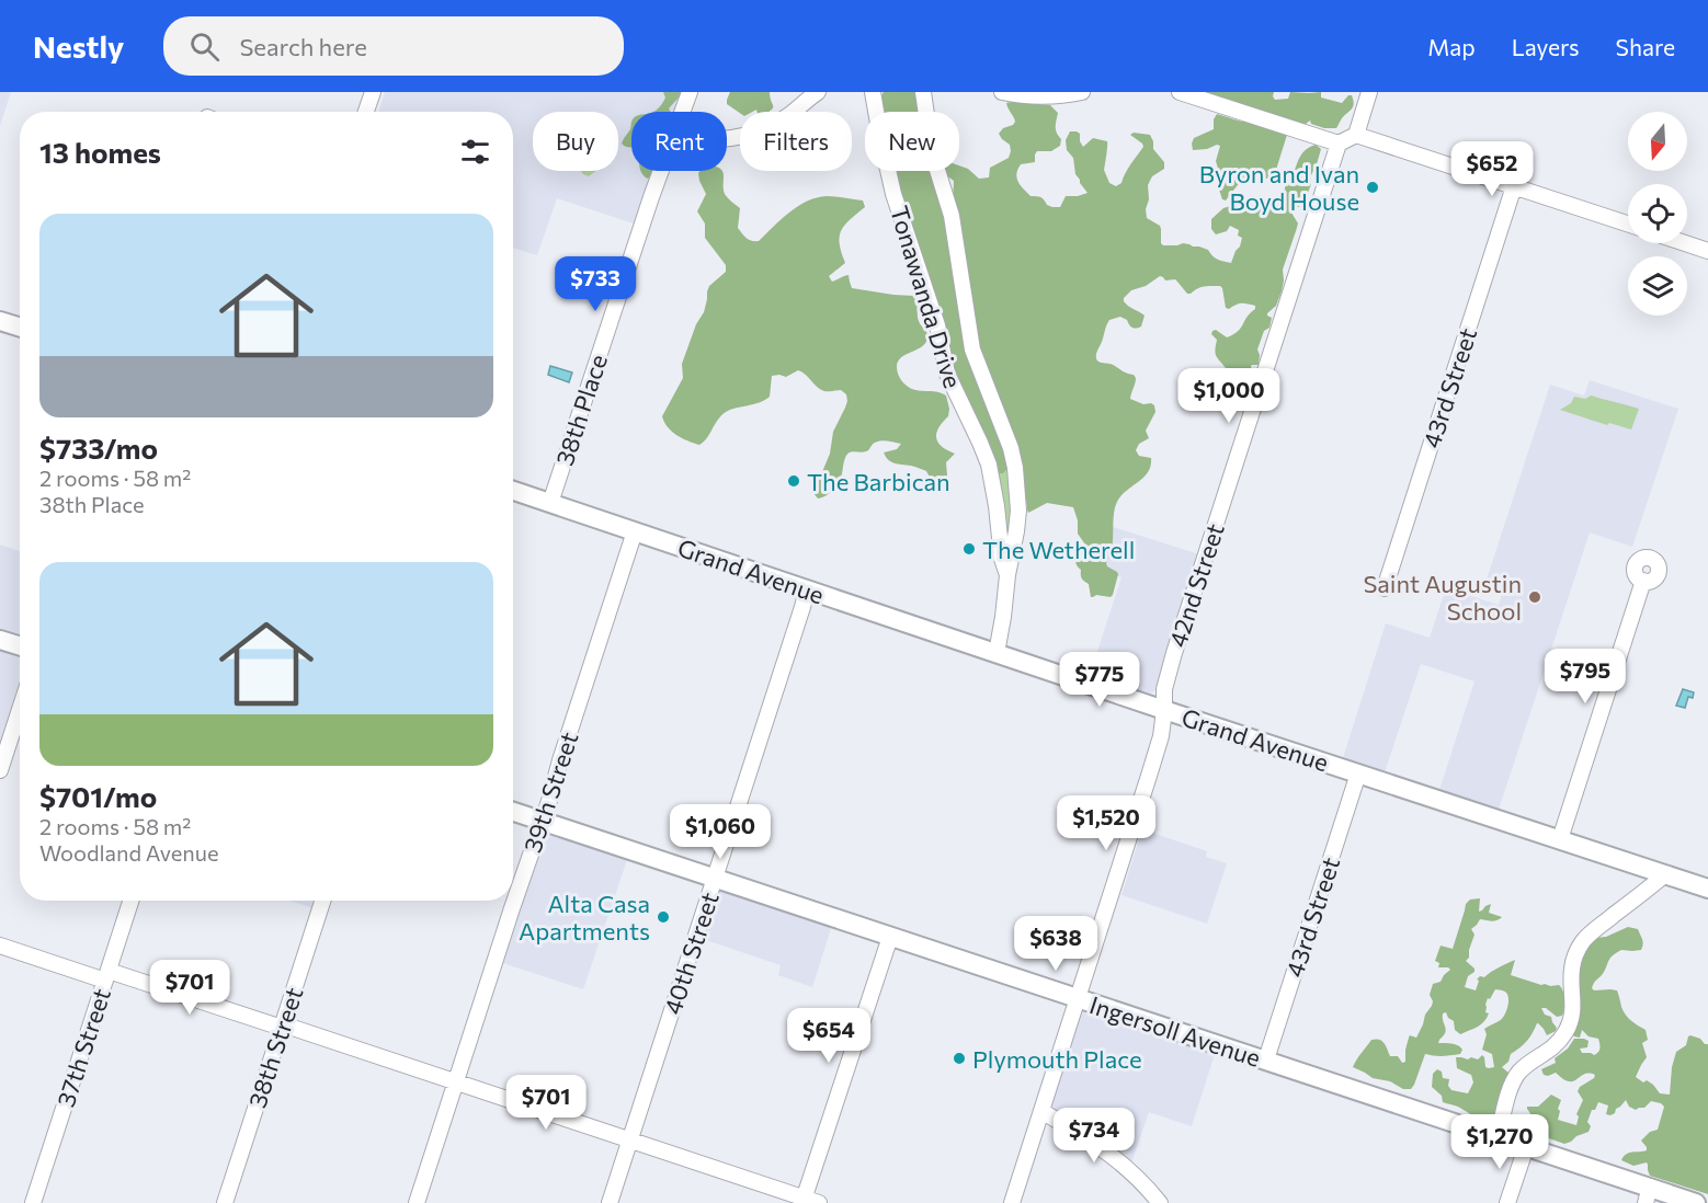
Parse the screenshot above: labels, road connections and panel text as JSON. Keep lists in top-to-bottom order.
{
  "streets": {
    "main road": ["Grand Avenue", "Ingersoll Avenue"],
    "street": [
      "Tonawanda Drive",
      "43rd Street",
      "38th Place",
      "42nd Street",
      "39th Street",
      "40th Street",
      "37th Street",
      "38th Street"
    ]
  },
  "crossings": [
    ["Tonawanda Drive", "Grand Avenue"],
    ["43rd Street", "Grand Avenue"],
    ["43rd Street", "Ingersoll Avenue"],
    ["38th Place", "Grand Avenue"],
    ["Grand Avenue", "42nd Street"],
    ["Grand Avenue", "39th Street"],
    ["Grand Avenue", "40th Street"],
    ["42nd Street", "Ingersoll Avenue"],
    ["39th Street", "Ingersoll Avenue"],
    ["40th Street", "Ingersoll Avenue"]
  ],
  "places": [
    "Byron and Ivan Boyd House",
    "The Barbican",
    "The Wetherell",
    "Saint Augustin School",
    "Alta Casa Apartments",
    "Plymouth Place"
  ],
  "north": "bottom",
  "page": {
    "header": "Nestly",
    "search": "Search here",
    "nav": ["Map", "Layers", "Share"],
    "chip": [
      "Buy",
      "Rent",
      "Filters",
      "New"
    ],
    "heading": "13 homes",
    "price": [
      "$652",
      "$733",
      "$1,000",
      "$795",
      "$775",
      "$1,520",
      "$1,060",
      "$638",
      "$701",
      "$654",
      "$701",
      "$734",
      "$1,270"
    ],
    "list": [
      {
        "name": "$733/mo",
        "note": "2 rooms · 58 m² · 38th Place"
      },
      {
        "name": "$701/mo",
        "note": "2 rooms · 58 m² · Woodland Avenue"
      }
    ]
  }
}
